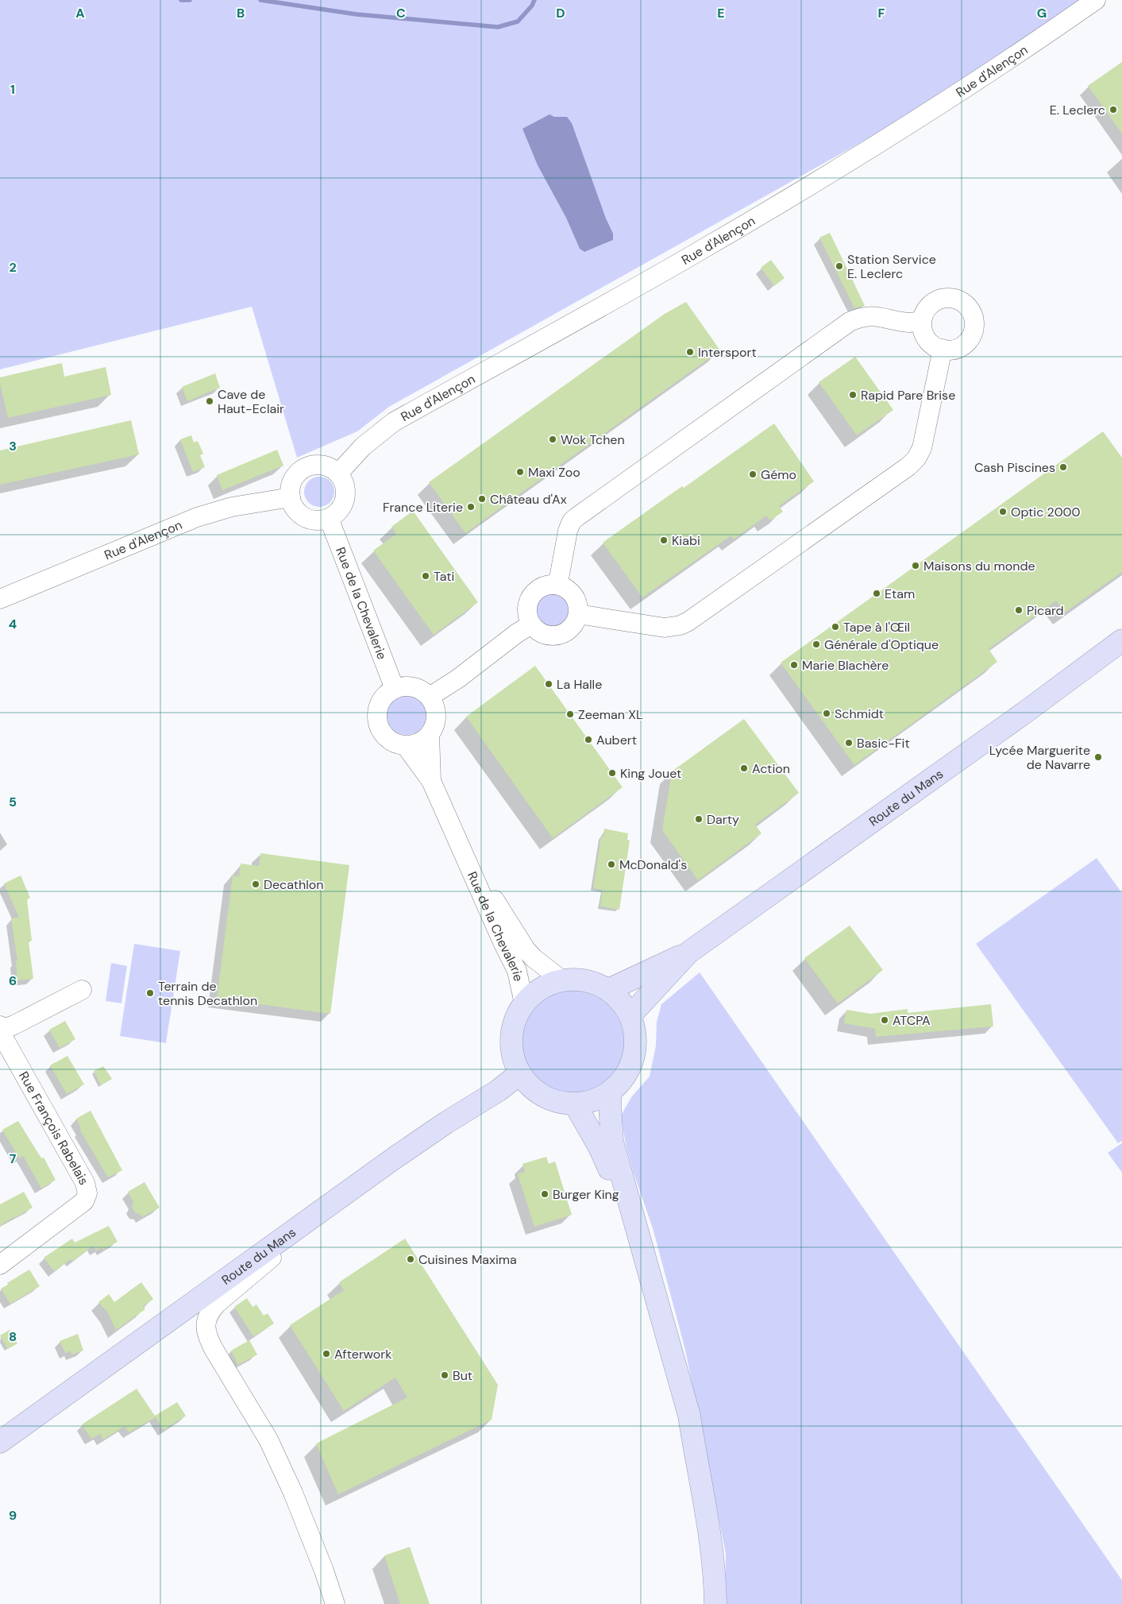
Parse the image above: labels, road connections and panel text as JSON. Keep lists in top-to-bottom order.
{
  "streets": {
    "main road": ["Route du Mans"],
    "street": ["Rue d'Alençon", "Rue de la Chevalerie", "Rue François Rabelais"]
  },
  "crossings": [
    ["Rue d'Alençon", "Rue de la Chevalerie"],
    ["Rue de la Chevalerie", "Route du Mans"]
  ],
  "places": [
    "E. Leclerc",
    "Station Service E. Leclerc",
    "Intersport",
    "Rapid Pare Brise",
    "Cave de Haut-Eclair",
    "Wok Tchen",
    "Cash Piscines",
    "Maxi Zoo",
    "Gémo",
    "Château d'Ax",
    "France Literie",
    "Optic 2000",
    "Kiabi",
    "Maisons du monde",
    "Tati",
    "Etam",
    "Picard",
    "Tape à l'Œil",
    "Générale d'Optique",
    "Marie Blachère",
    "La Halle",
    "Schmidt",
    "Zeeman XL",
    "Aubert",
    "Basic-Fit",
    "Lycée Marguerite de Navarre",
    "Action",
    "King Jouet",
    "Darty",
    "McDonald's",
    "Decathlon",
    "Terrain de tennis Decathlon",
    "ATCPA",
    "Burger King",
    "Cuisines Maxima",
    "Afterwork",
    "But"
  ],
  "grid": {
    "columns": [
      "A",
      "B",
      "C",
      "D",
      "E",
      "F",
      "G"
    ],
    "rows": [
      "1",
      "2",
      "3",
      "4",
      "5",
      "6",
      "7",
      "8",
      "9"
    ]
  }
}
